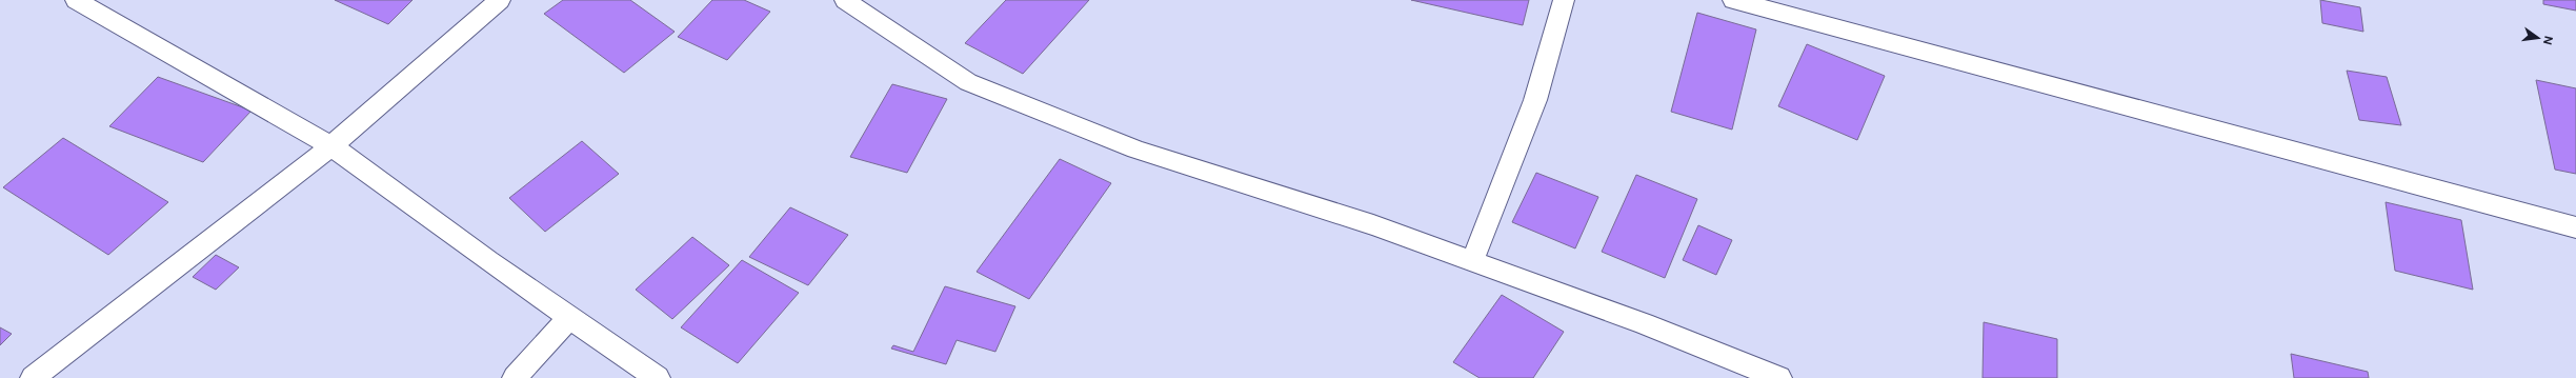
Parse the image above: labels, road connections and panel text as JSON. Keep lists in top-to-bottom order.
{
  "north": "right"
}
